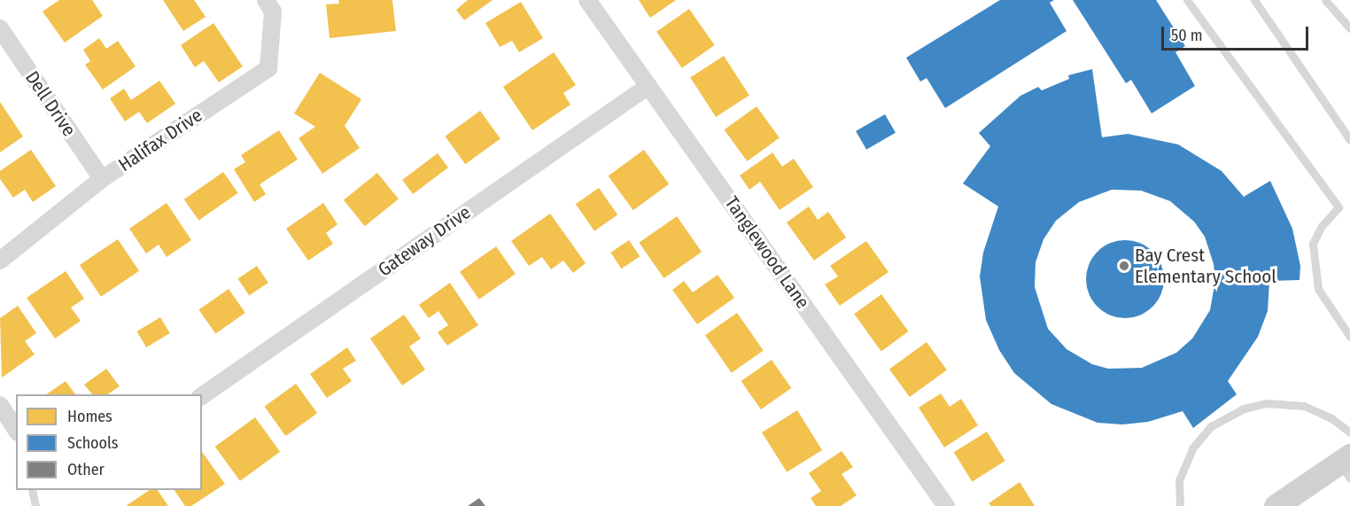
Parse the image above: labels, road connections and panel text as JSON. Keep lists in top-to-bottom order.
{
  "streets": {
    "street": [
      "Dell Drive",
      "Halifax Drive",
      "Gateway Drive",
      "Tanglewood Lane"
    ]
  },
  "crossings": [
    ["Dell Drive", "Halifax Drive"],
    ["Gateway Drive", "Tanglewood Lane"]
  ],
  "places": ["Bay Crest Elementary School"],
  "legend": ["Homes", "Schools", "Other"],
  "scale_bar": "50 m"
}
